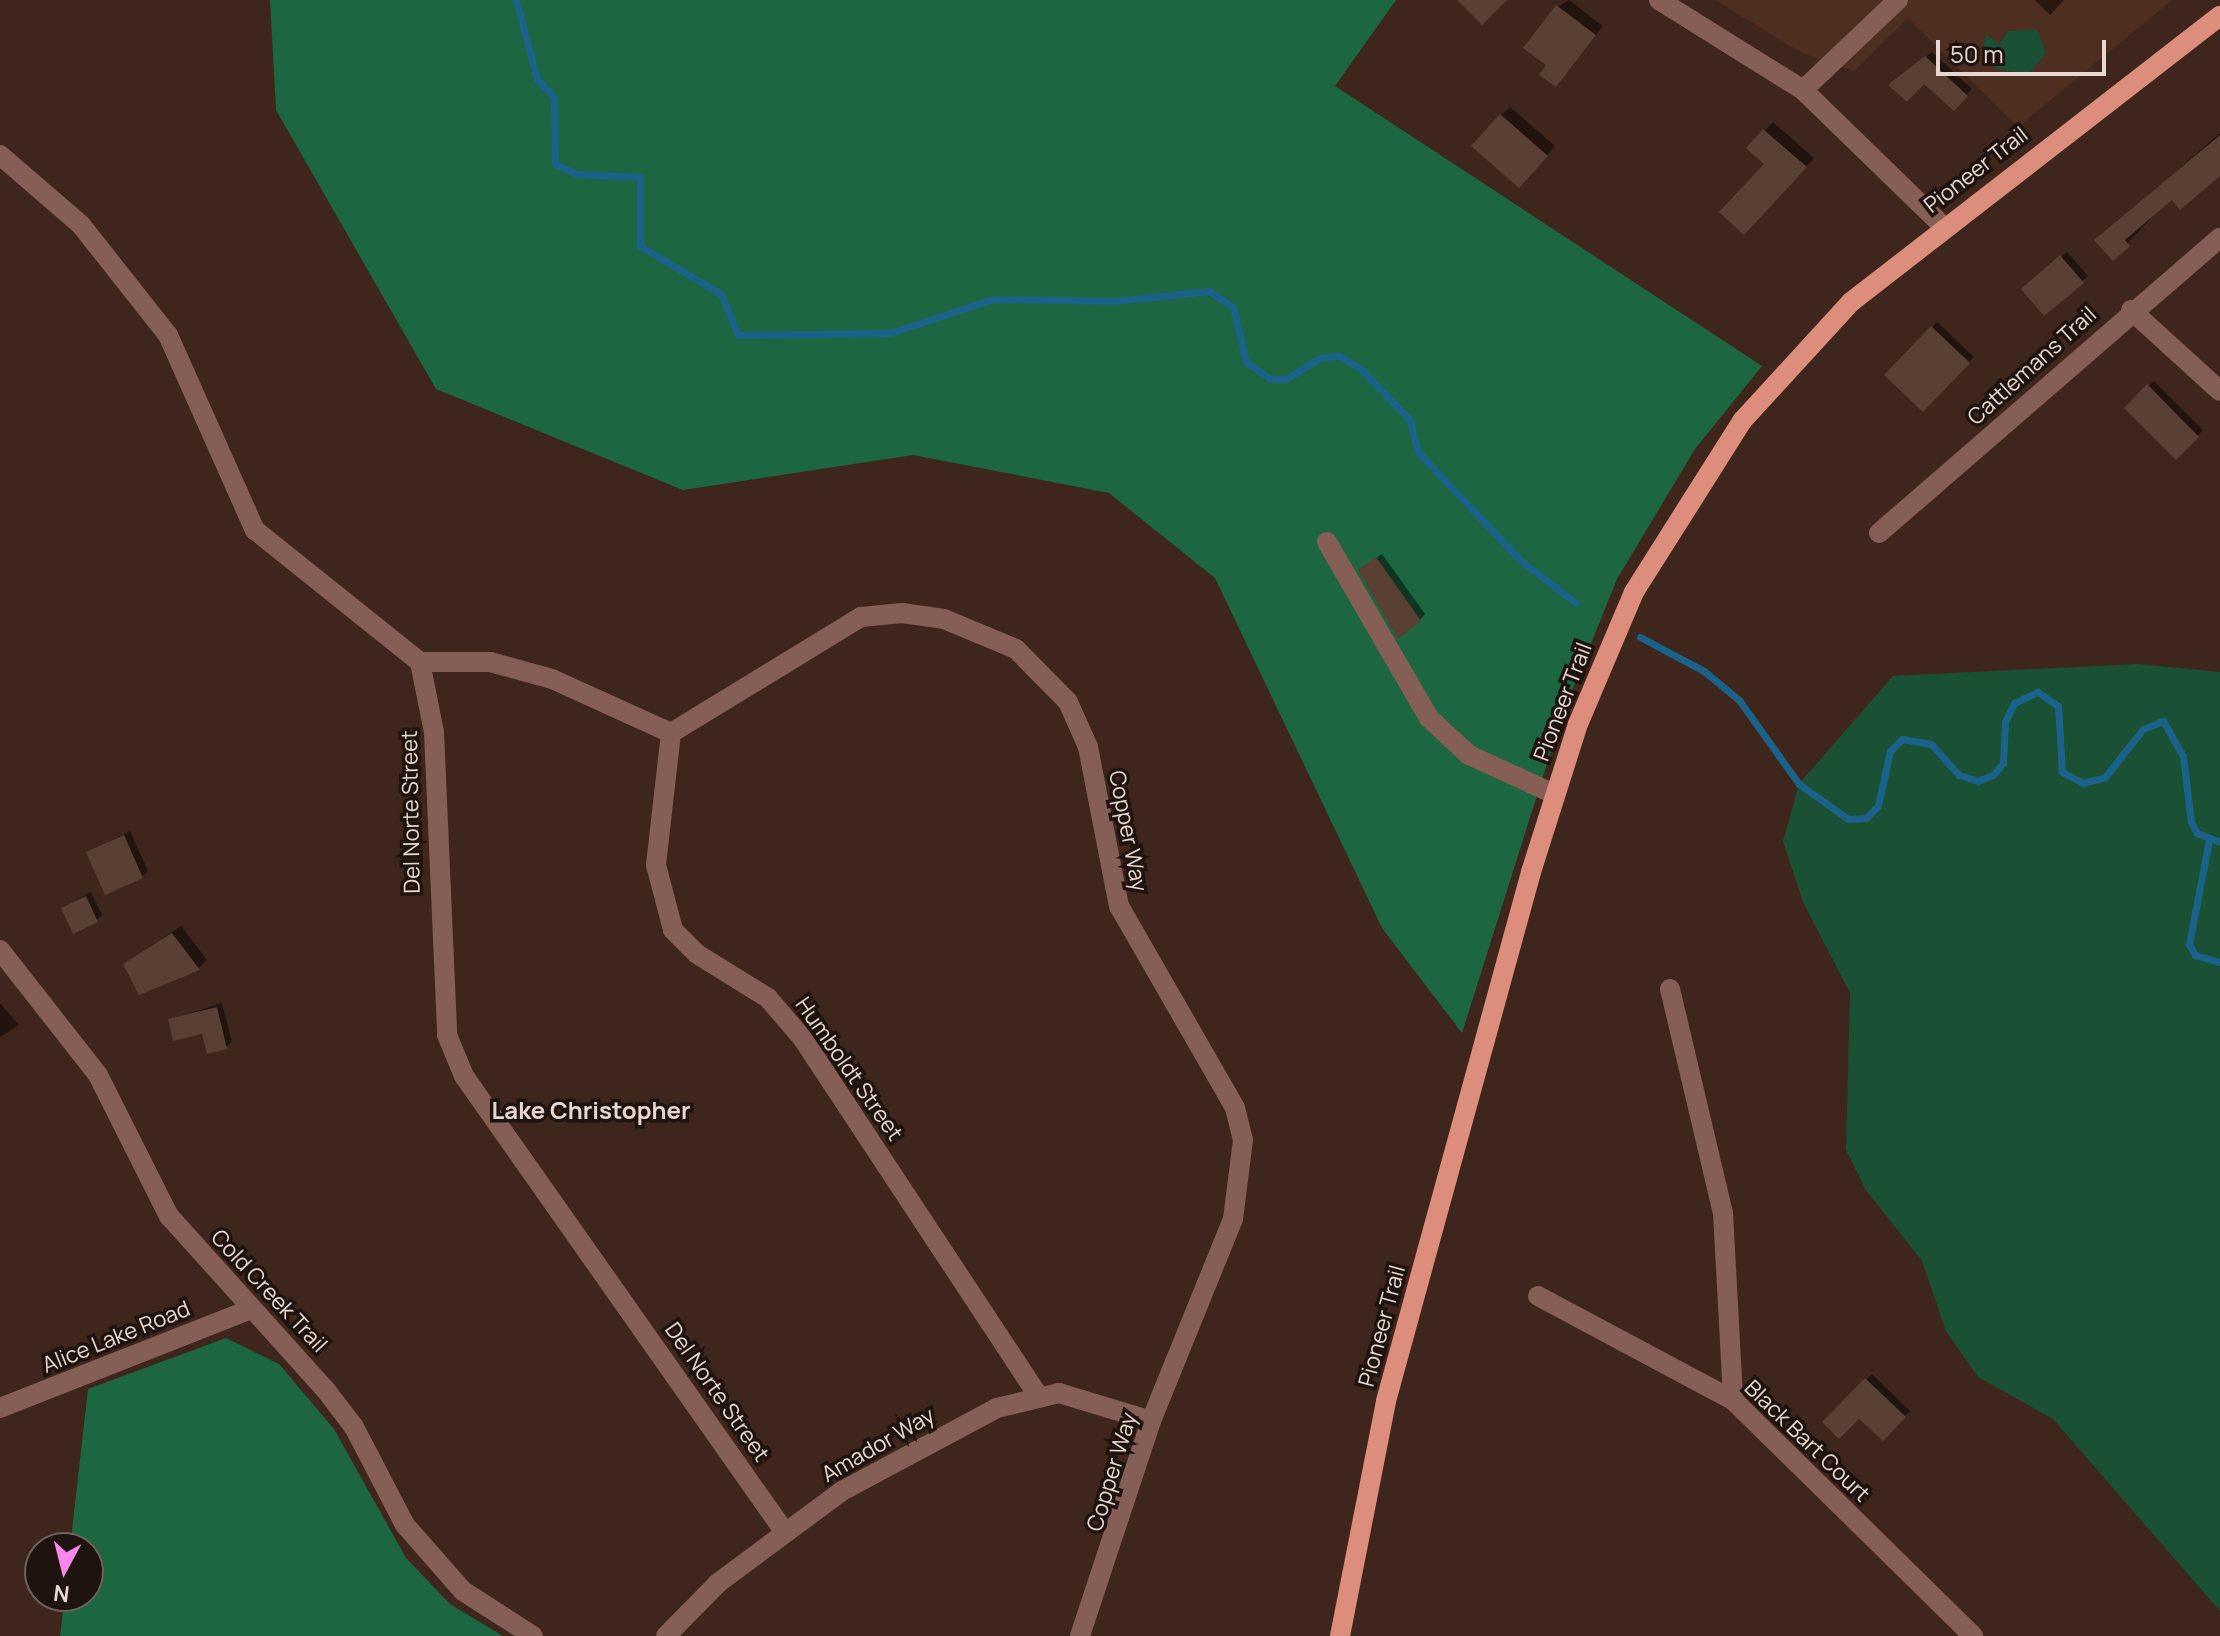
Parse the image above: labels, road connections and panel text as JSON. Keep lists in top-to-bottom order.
{
  "streets": {
    "main road": ["Pioneer Trail"],
    "street": [
      "Cattlemans Trail",
      "Del Norte Street",
      "Copper Way",
      "Humboldt Street",
      "Cold Creek Trail",
      "Alice Lake Road",
      "Black Bart Court",
      "Amador Way"
    ]
  },
  "crossings": [
    ["Del Norte Street", "Amador Way"],
    ["Copper Way", "Humboldt Street"],
    ["Copper Way", "Amador Way"],
    ["Humboldt Street", "Amador Way"],
    ["Cold Creek Trail", "Alice Lake Road"]
  ],
  "districts": ["Lake Christopher"],
  "scale_bar": "50 m",
  "north": "bottom"
}
